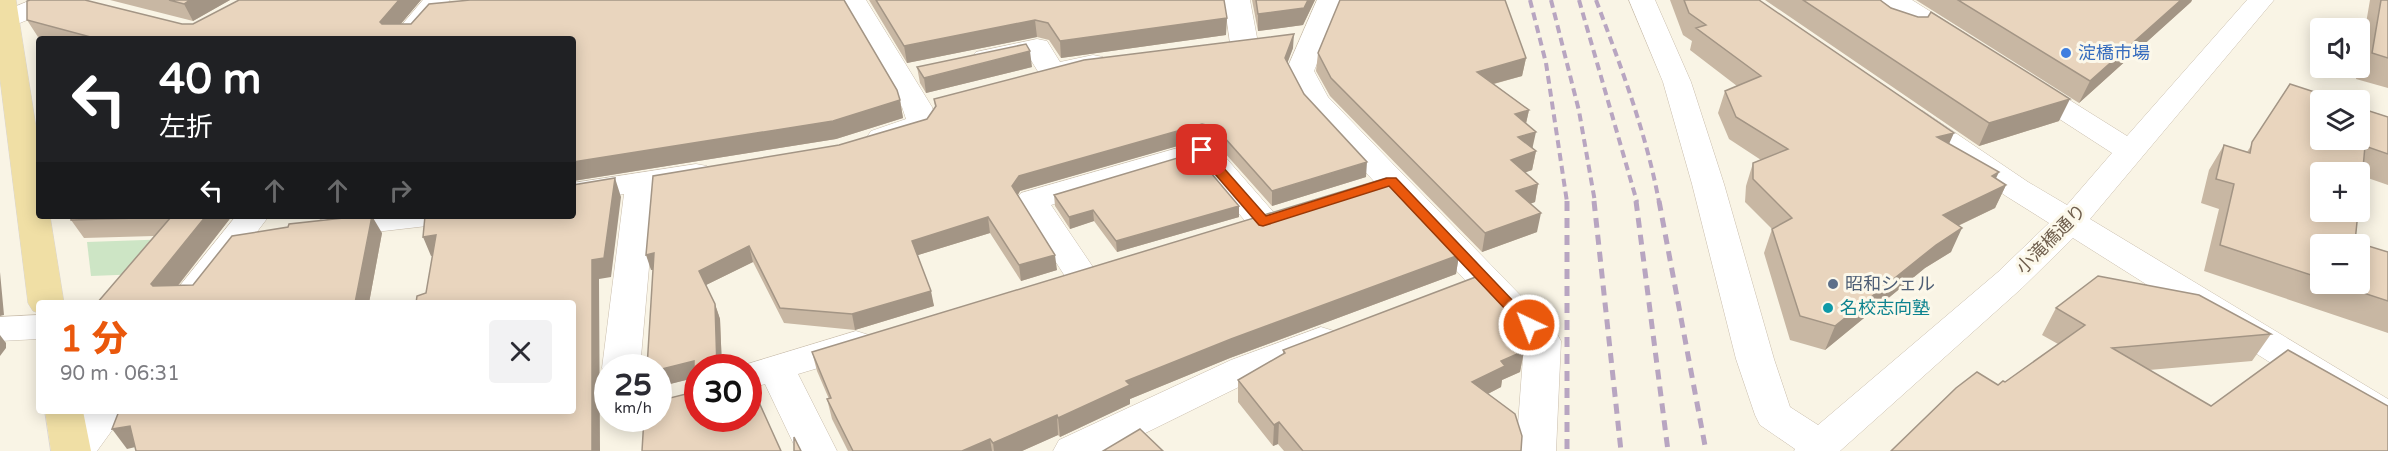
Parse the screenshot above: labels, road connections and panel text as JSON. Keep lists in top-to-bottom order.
{
  "streets": {
    "street": ["小滝橋通り"]
  },
  "places": ["淀橋市場", "昭和シェル", "名校志向塾"],
  "page": {
    "map_buttons": ["+", "−"],
    "turn": ["40 m", "左折"],
    "heading": ["1 分", "90 m · 06:31"],
    "speed": "25 km/h",
    "limit": "30"
  }
}
